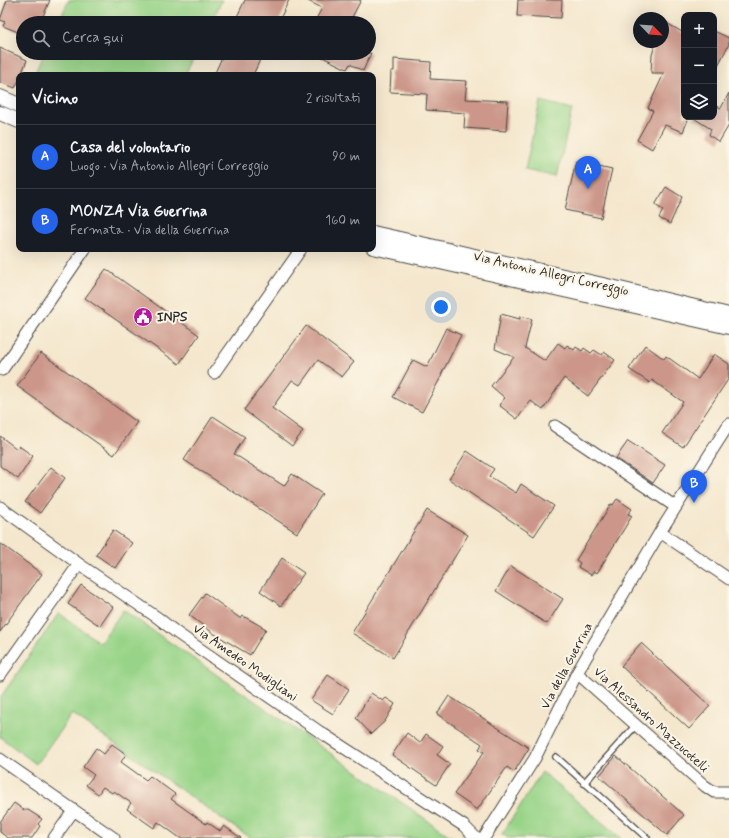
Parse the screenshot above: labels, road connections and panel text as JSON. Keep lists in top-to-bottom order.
{
  "streets": {
    "street": [
      "Via Antonio Allegri Correggio",
      "Via Amedeo Modigliani",
      "Via della Guerrina",
      "Via Alessandro Mazzucotelli"
    ]
  },
  "crossings": [
    ["Via della Guerrina", "Via Alessandro Mazzucotelli"]
  ],
  "places": {
    "public building": ["INPS"]
  },
  "north": "bottom right",
  "page": {
    "map_buttons": ["+", "−"],
    "search": "Cerca qui",
    "heading": ["Vicino", "2 risultati"],
    "list": [
      {
        "mark": "A",
        "name": "Casa del volontario",
        "note": "Luogo · Via Antonio Allegri Correggio",
        "value": "90 m"
      },
      {
        "mark": "B",
        "name": "MONZA Via Guerrina",
        "note": "Fermata · Via della Guerrina",
        "value": "160 m"
      }
    ],
    "pins": ["A", "B"]
  }
}
